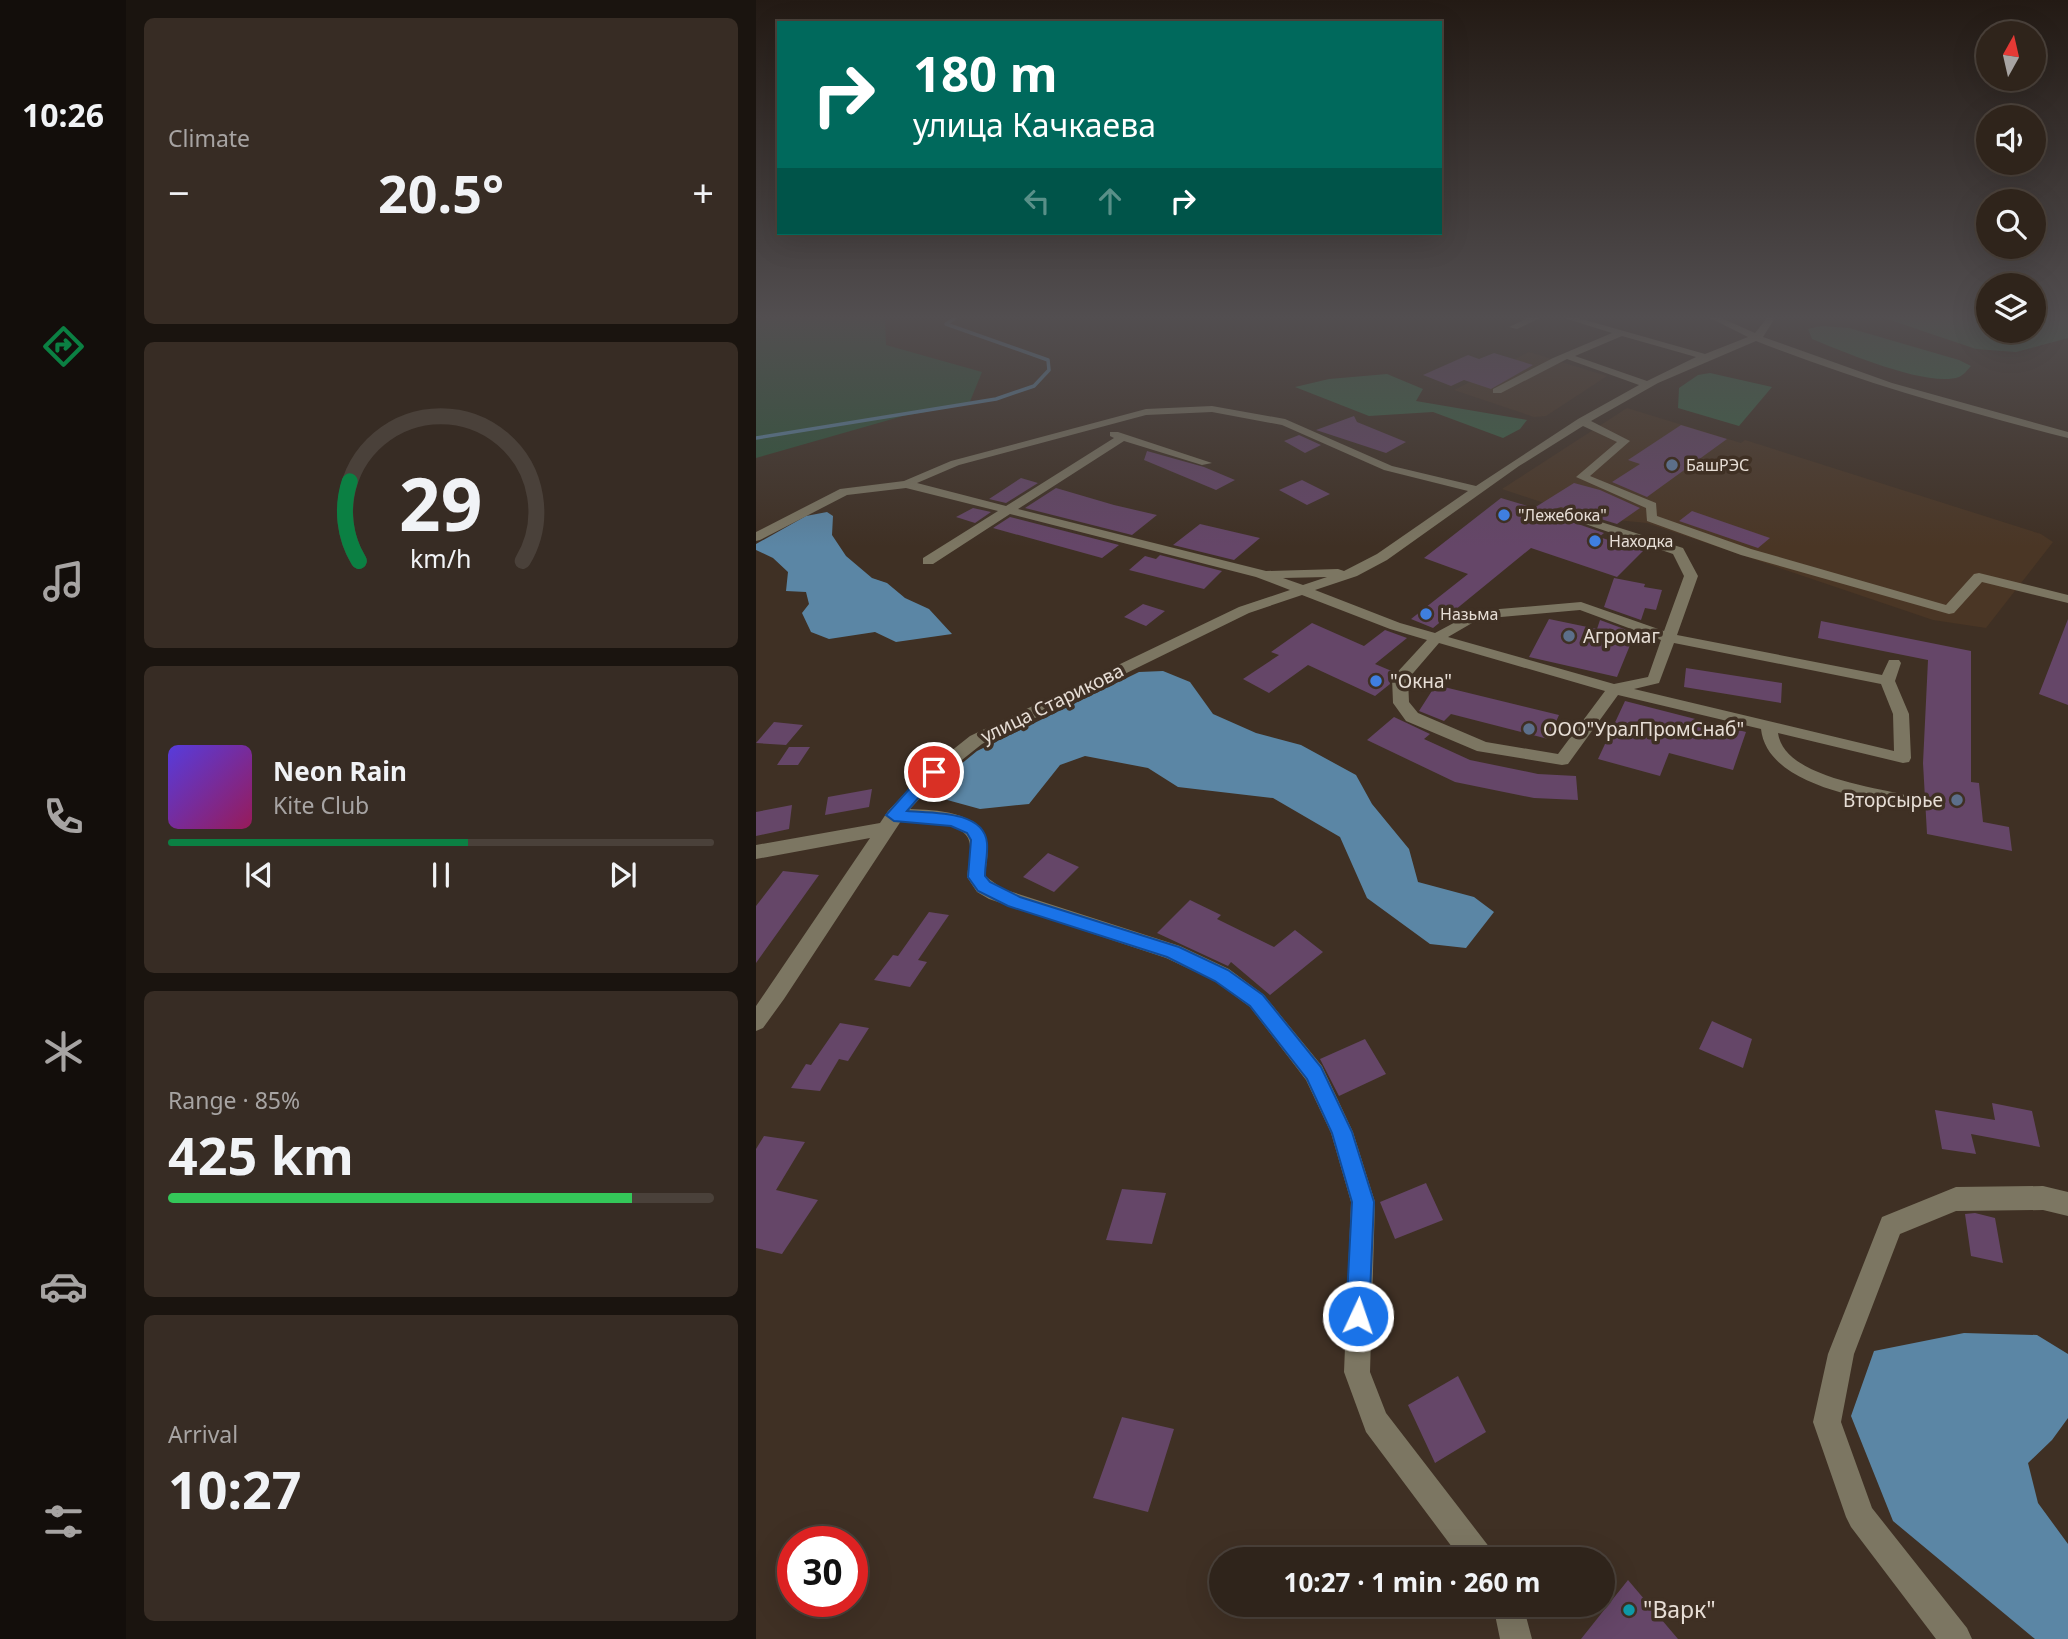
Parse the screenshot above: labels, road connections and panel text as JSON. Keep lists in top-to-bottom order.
{
  "streets": {
    "street": ["улица Старикова"]
  },
  "places": [
    "БашРЭС",
    "\"Лежебока\"",
    "Находка",
    "Назьма",
    "Агромаг",
    "\"Окна\"",
    "ООО\"УралПромСнаб\"",
    "Вторсырье",
    "\"Варк\""
  ],
  "north": "top",
  "page": {
    "tabs": "10:26",
    "tile": [
      "Climate",
      ["Range · 85%", "425 km"],
      ["Arrival", "10:27"]
    ],
    "turn": ["180 m", "улица Качкаева"],
    "heat": ["−", "20.5°", "+"],
    "song": ["Neon Rain", "Kite Club"],
    "limit": "30",
    "trip": "10:27 · 1 min · 260 m",
    "gauge": ["29", "km/h"]
  }
}
